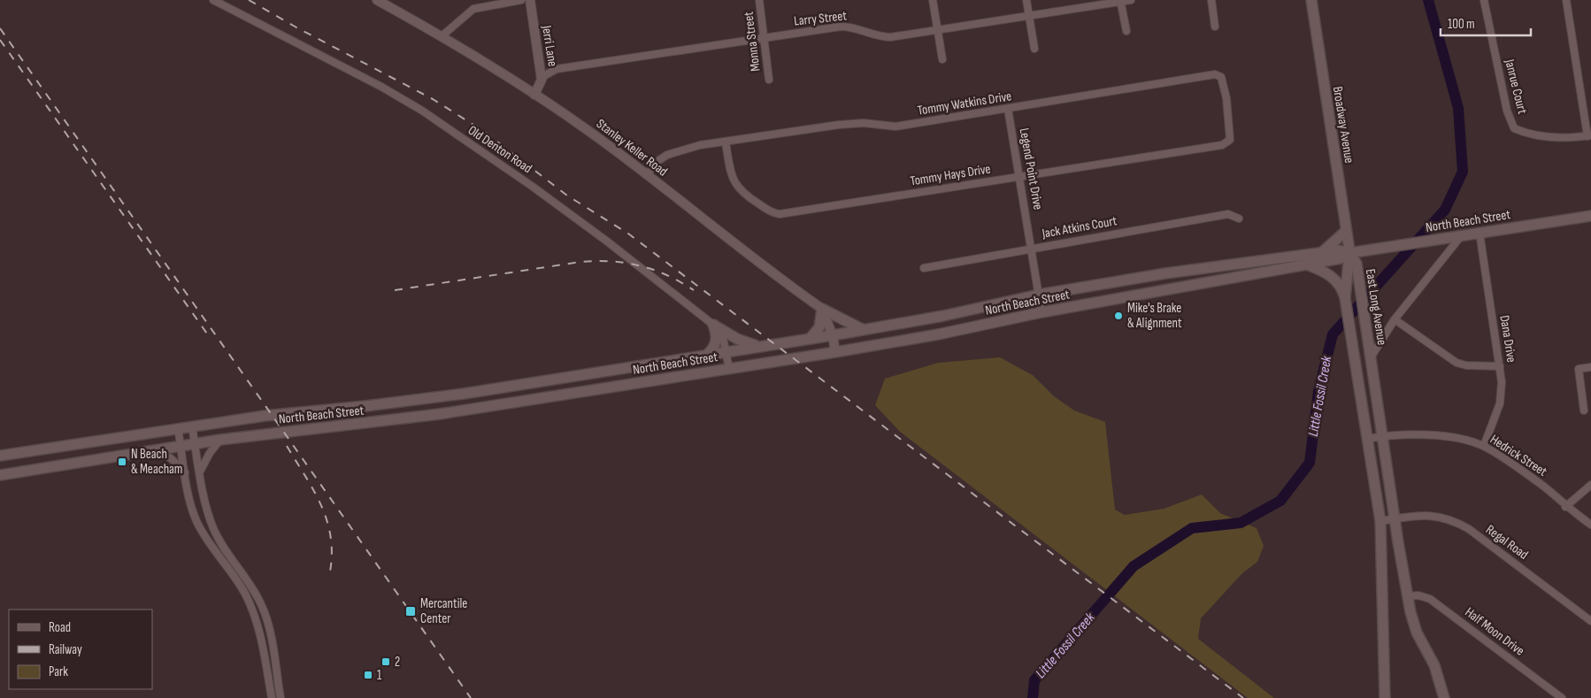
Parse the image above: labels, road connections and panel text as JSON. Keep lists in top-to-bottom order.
{
  "streets": {
    "main road": ["Broadway Avenue", "North Beach Street", "East Long Avenue"],
    "street": [
      "Larry Street",
      "Monna Street",
      "Jerri Lane",
      "Janrue Court",
      "Tommy Watkins Drive",
      "Stanley Keller Road",
      "Old Denton Road",
      "Legend Point Drive",
      "Tommy Hays Drive",
      "Jack Atkins Court",
      "Dana Drive",
      "Hedrick Street",
      "Regal Road",
      "Half Moon Drive"
    ]
  },
  "crossings": [
    ["Larry Street", "Monna Street"],
    ["Larry Street", "Jerri Lane"],
    ["Jerri Lane", "Stanley Keller Road"],
    ["Tommy Watkins Drive", "Stanley Keller Road"],
    ["Tommy Watkins Drive", "Legend Point Drive"],
    ["Tommy Watkins Drive", "Tommy Hays Drive"],
    ["Broadway Avenue", "North Beach Street"],
    ["Broadway Avenue", "East Long Avenue"],
    ["Old Denton Road", "North Beach Street"],
    ["Legend Point Drive", "Tommy Hays Drive"],
    ["Legend Point Drive", "North Beach Street"],
    ["Legend Point Drive", "Jack Atkins Court"],
    ["North Beach Street", "East Long Avenue"],
    ["North Beach Street", "Dana Drive"],
    ["East Long Avenue", "Hedrick Street"],
    ["East Long Avenue", "Regal Road"],
    ["East Long Avenue", "Half Moon Drive"],
    ["Dana Drive", "Hedrick Street"]
  ],
  "water": ["Little Fossil Creek"],
  "places": {
    "other": ["Mike's Brake & Alignment"],
    "transit": [
      "N Beach & Meacham",
      "Mercantile Center",
      "2",
      "1"
    ]
  },
  "legend": ["Road", "Railway", "Park"],
  "scale_bar": "100 m"
}
